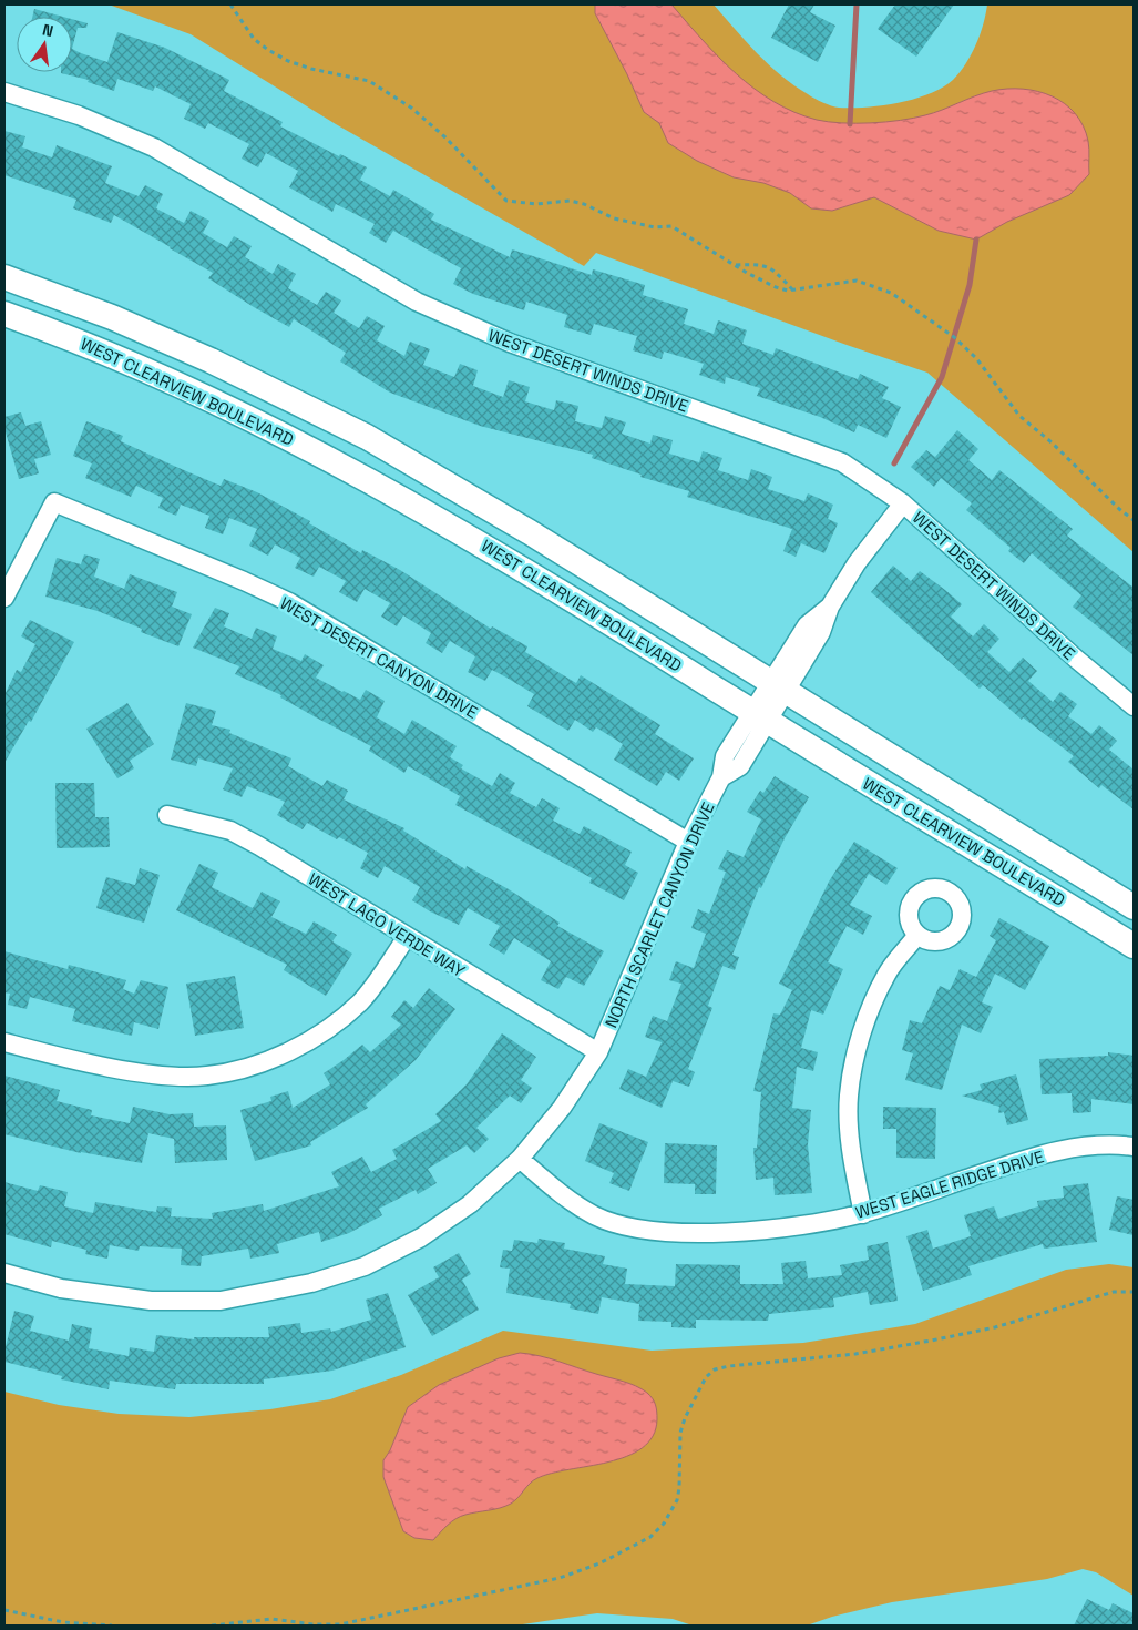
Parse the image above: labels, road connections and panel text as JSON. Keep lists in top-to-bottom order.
{
  "streets": {
    "street": [
      "WEST DESERT WINDS DRIVE",
      "WEST CLEARVIEW BOULEVARD",
      "WEST DESERT CANYON DRIVE",
      "NORTH SCARLET CANYON DRIVE",
      "WEST LAGO VERDE WAY",
      "WEST EAGLE RIDGE DRIVE"
    ]
  },
  "crossings": [
    ["WEST DESERT WINDS DRIVE", "NORTH SCARLET CANYON DRIVE"],
    ["WEST CLEARVIEW BOULEVARD", "NORTH SCARLET CANYON DRIVE"],
    ["WEST DESERT CANYON DRIVE", "NORTH SCARLET CANYON DRIVE"],
    ["NORTH SCARLET CANYON DRIVE", "WEST LAGO VERDE WAY"],
    ["NORTH SCARLET CANYON DRIVE", "WEST EAGLE RIDGE DRIVE"]
  ],
  "north": "top"
}
